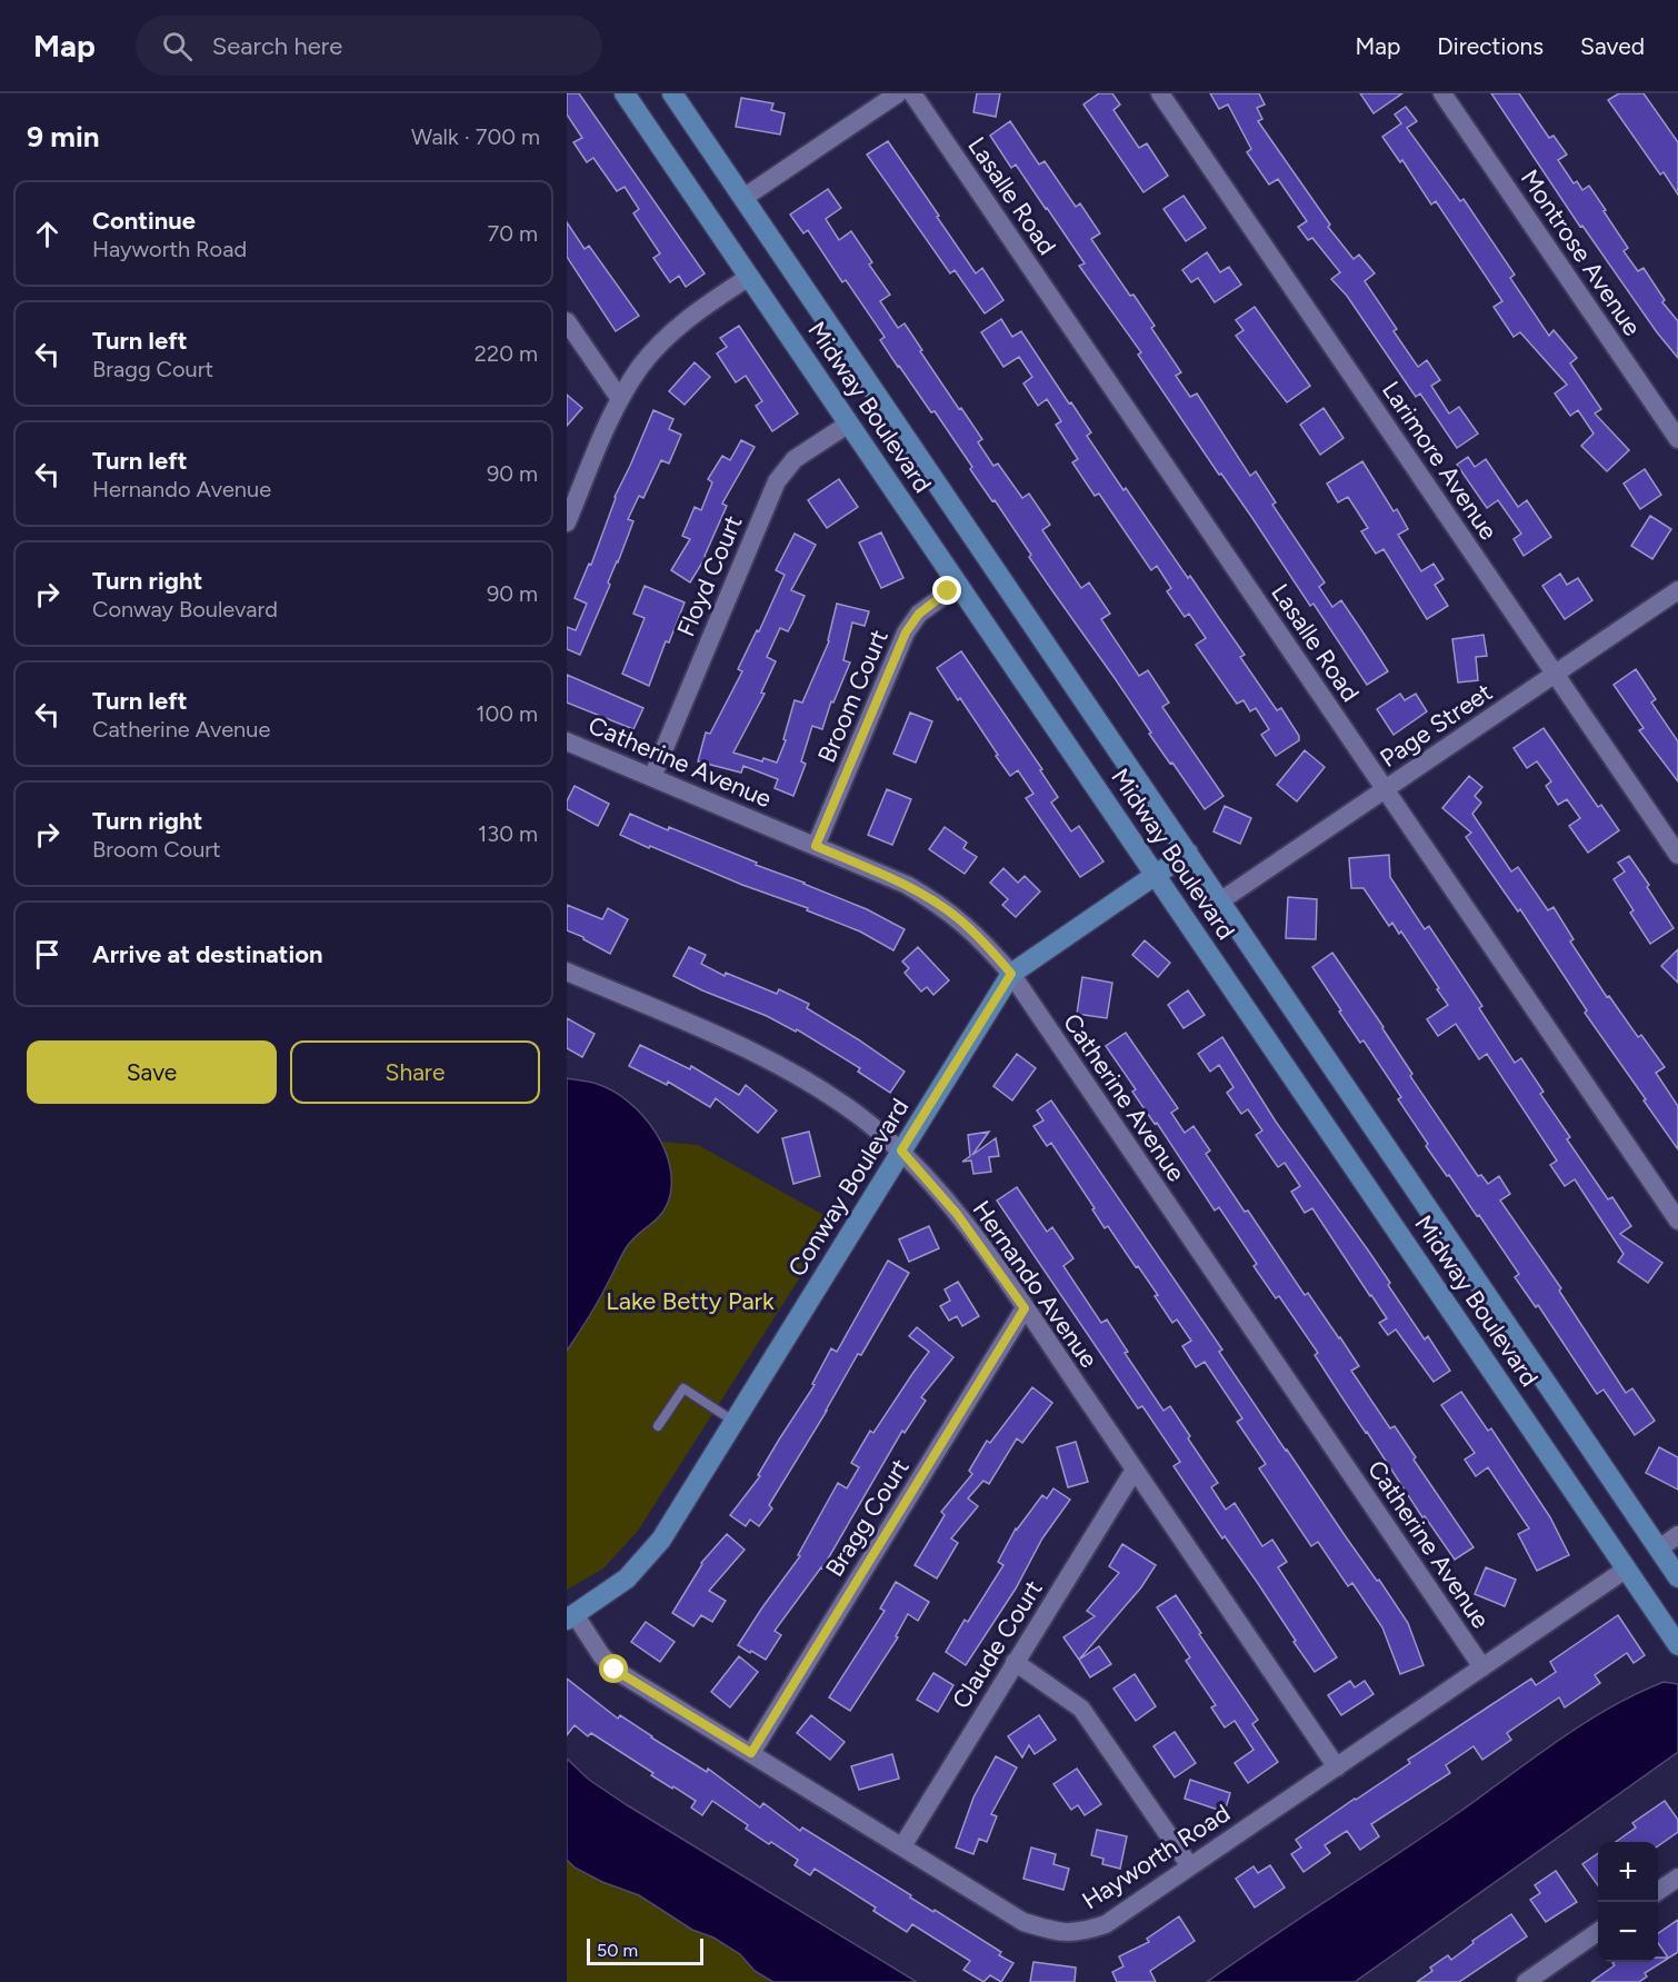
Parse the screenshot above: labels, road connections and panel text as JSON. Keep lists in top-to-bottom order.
{
  "streets": {
    "street": [
      "Lasalle Road",
      "Montrose Avenue",
      "Midway Boulevard",
      "Larimore Avenue",
      "Floyd Court",
      "Broom Court",
      "Page Street",
      "Catherine Avenue",
      "Conway Boulevard",
      "Hernando Avenue",
      "Bragg Court",
      "Claude Court",
      "Hayworth Road"
    ]
  },
  "crossings": [
    ["Lasalle Road", "Page Street"],
    ["Midway Boulevard", "Floyd Court"],
    ["Midway Boulevard", "Broom Court"],
    ["Midway Boulevard", "Page Street"],
    ["Midway Boulevard", "Conway Boulevard"],
    ["Midway Boulevard", "Hayworth Road"],
    ["Larimore Avenue", "Page Street"],
    ["Floyd Court", "Catherine Avenue"],
    ["Broom Court", "Catherine Avenue"],
    ["Catherine Avenue", "Conway Boulevard"],
    ["Catherine Avenue", "Hayworth Road"],
    ["Conway Boulevard", "Hernando Avenue"],
    ["Conway Boulevard", "Hayworth Road"],
    ["Hernando Avenue", "Bragg Court"],
    ["Hernando Avenue", "Claude Court"],
    ["Hernando Avenue", "Hayworth Road"],
    ["Bragg Court", "Hayworth Road"],
    ["Claude Court", "Hayworth Road"]
  ],
  "parks": ["Lake Betty Park"],
  "scale_bar": "50 m",
  "page": {
    "header": "Map",
    "search": "Search here",
    "nav": ["Map", "Directions", "Saved"],
    "heading": ["9 min", "Walk · 700 m"],
    "list": [
      ["Continue", "Hayworth Road", "70 m"],
      ["Turn left", "Bragg Court", "220 m"],
      ["Turn left", "Hernando Avenue", "90 m"],
      ["Turn right", "Conway Boulevard", "90 m"],
      ["Turn left", "Catherine Avenue", "100 m"],
      ["Turn right", "Broom Court", "130 m"],
      "Arrive at destination"
    ],
    "buttons": ["Save", "Share"],
    "map_buttons": ["+", "−"],
    "scale": "50 m"
  }
}
